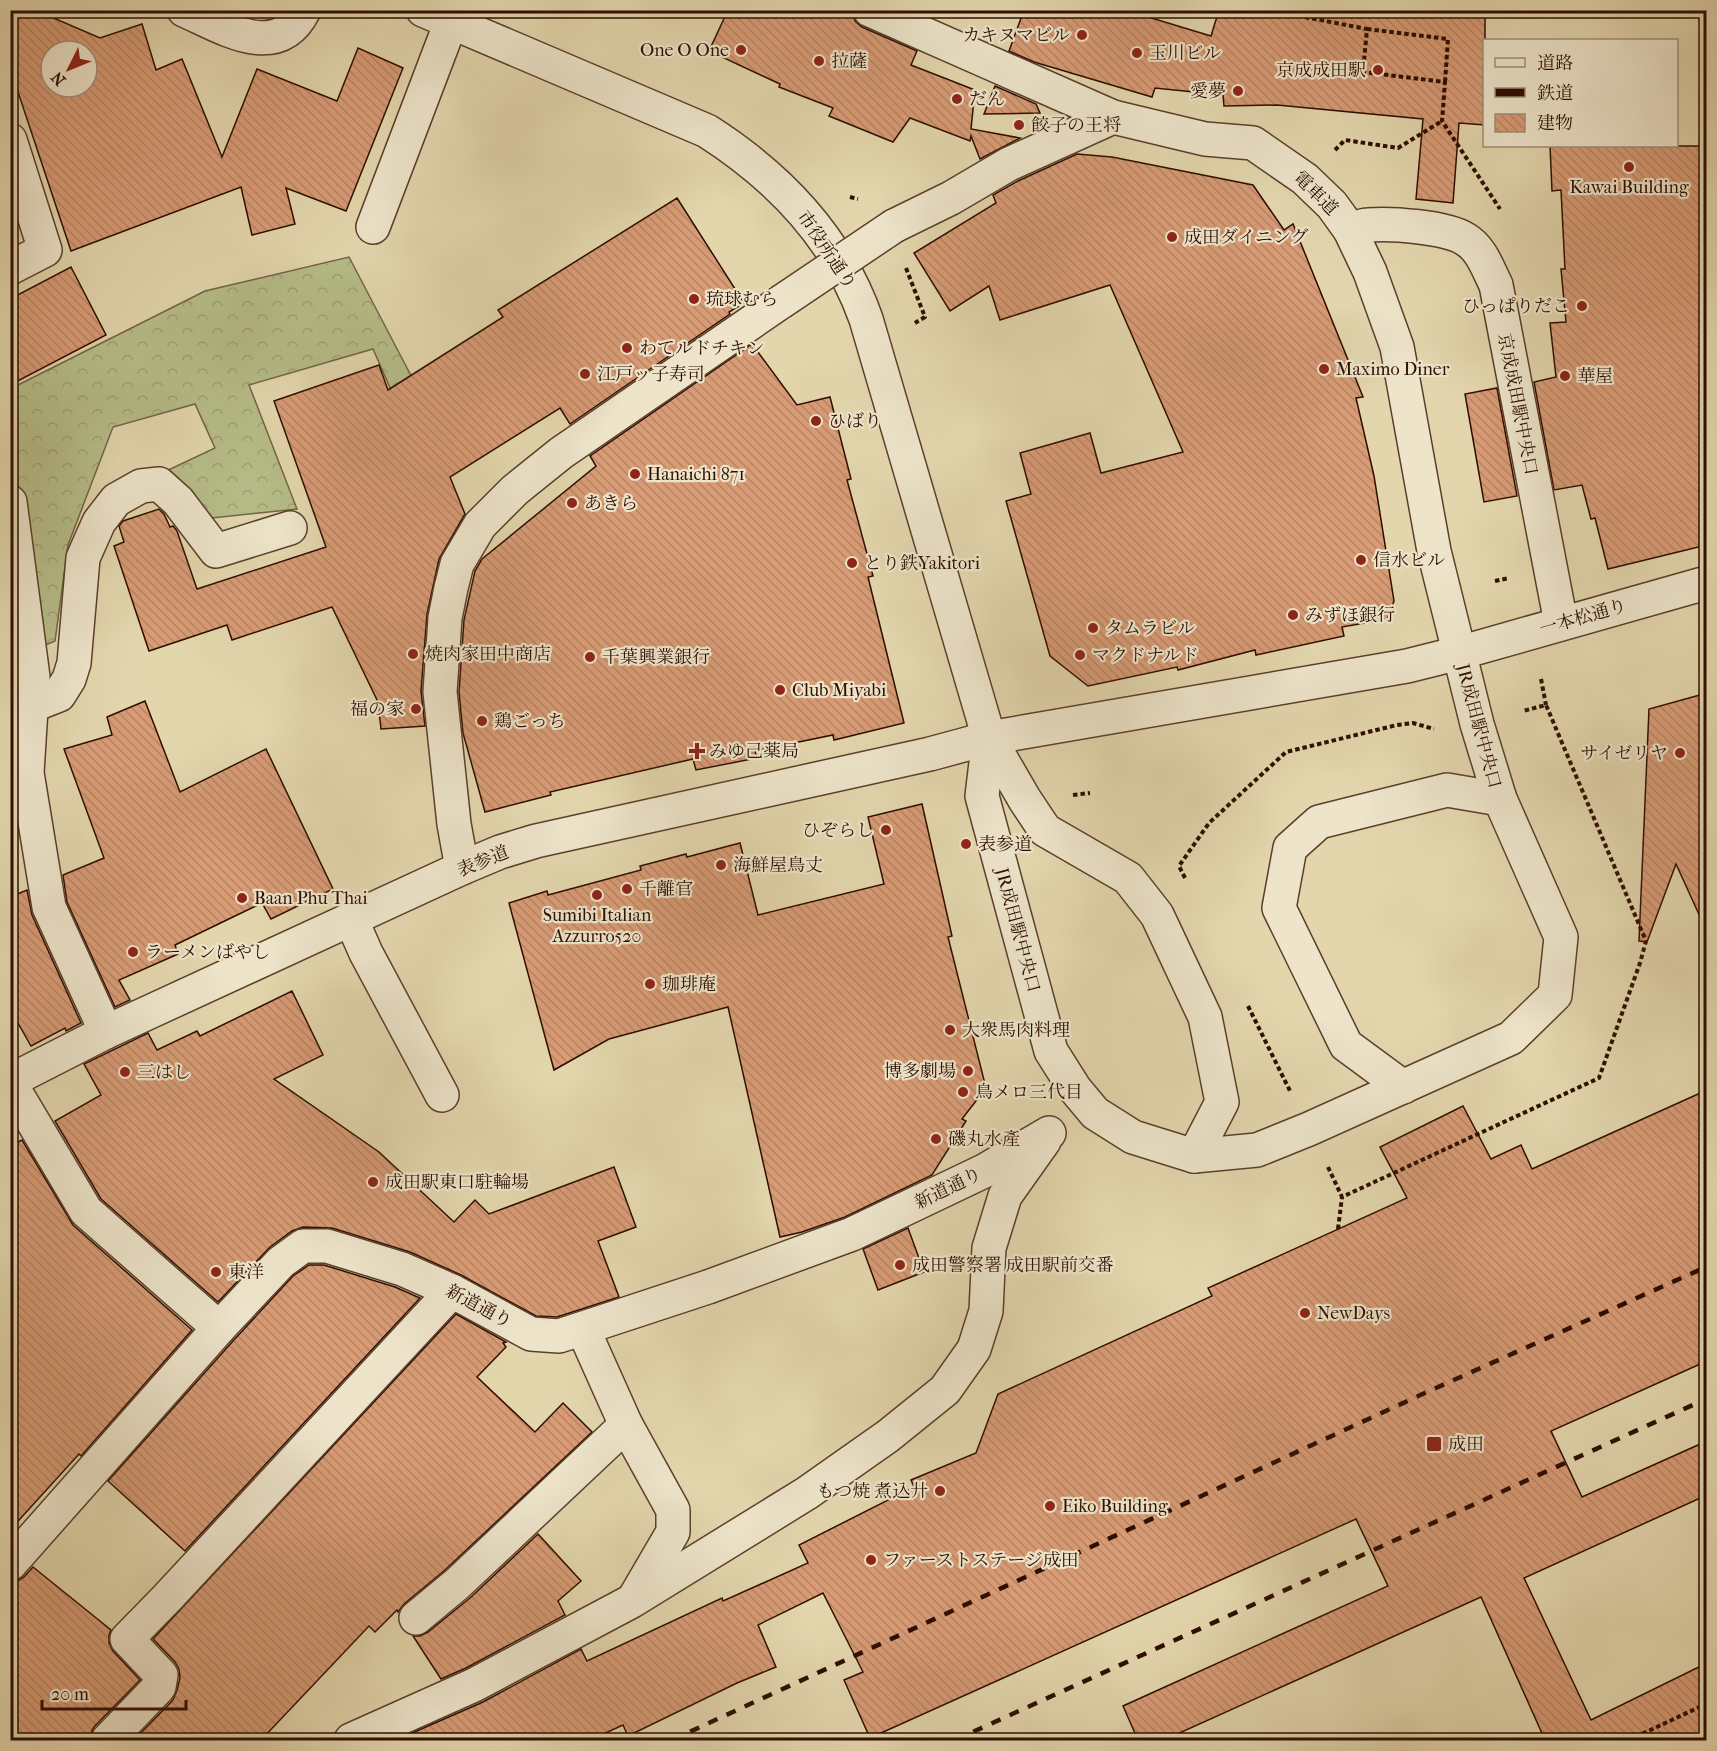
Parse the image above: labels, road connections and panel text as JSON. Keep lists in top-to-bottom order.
{
  "streets": {
    "street": [
      "電車道",
      "市役所通り",
      "京成成田駅中央口",
      "一本松通り",
      "JR成田駅中央口",
      "表参道",
      "新道通り"
    ]
  },
  "crossings": [
    ["電車道", "京成成田駅中央口"],
    ["電車道", "一本松通り"],
    ["電車道", "JR成田駅中央口"],
    ["市役所通り", "一本松通り"],
    ["市役所通り", "JR成田駅中央口"],
    ["市役所通り", "表参道"],
    ["京成成田駅中央口", "一本松通り"],
    ["一本松通り", "JR成田駅中央口"],
    ["一本松通り", "表参道"],
    ["JR成田駅中央口", "表参道"]
  ],
  "places": {
    "other": [
      "カキヌマビル",
      "One O One",
      "玉川ビル",
      "拉薩",
      "京成成田駅",
      "愛夢",
      "だん",
      "餃子の王将",
      "Kawai Building",
      "成田ダイニング",
      "琉球むら",
      "ひっぱりだこ",
      "わてルドチキン",
      "Maximo Diner",
      "江戸ッ子寿司",
      "華屋",
      "ひばり",
      "Hanaichi 871",
      "あきら",
      "信水ビル",
      "とり鉄Yakitori",
      "みずほ銀行",
      "タムラビル",
      "焼肉家田中商店",
      "マクドナルド",
      "千葉興業銀行",
      "Club Miyabi",
      "福の家",
      "鶏ごっち",
      "サイゼリヤ",
      "ひぞらし",
      "表参道",
      "海鮮屋鳥丈",
      "千離官",
      "Sumibi Italian Azzurro520",
      "Baan Phu Thai",
      "ラーメンばやし",
      "珈琲庵",
      "大衆馬肉料理",
      "博多劇場",
      "三はし",
      "鳥メロ三代目",
      "磯丸水產",
      "成田駅東口駐輪場",
      "成田警察署 成田駅前交番",
      "東洋",
      "NewDays",
      "もつ焼 煮込廾",
      "Eiko Building",
      "ファーストステージ成田"
    ],
    "health": ["みゆ己薬局"],
    "transit": ["成田"]
  },
  "legend": ["道路", "鉄道", "建物"],
  "scale_bar": "20 m",
  "north": "bottom left"
}
